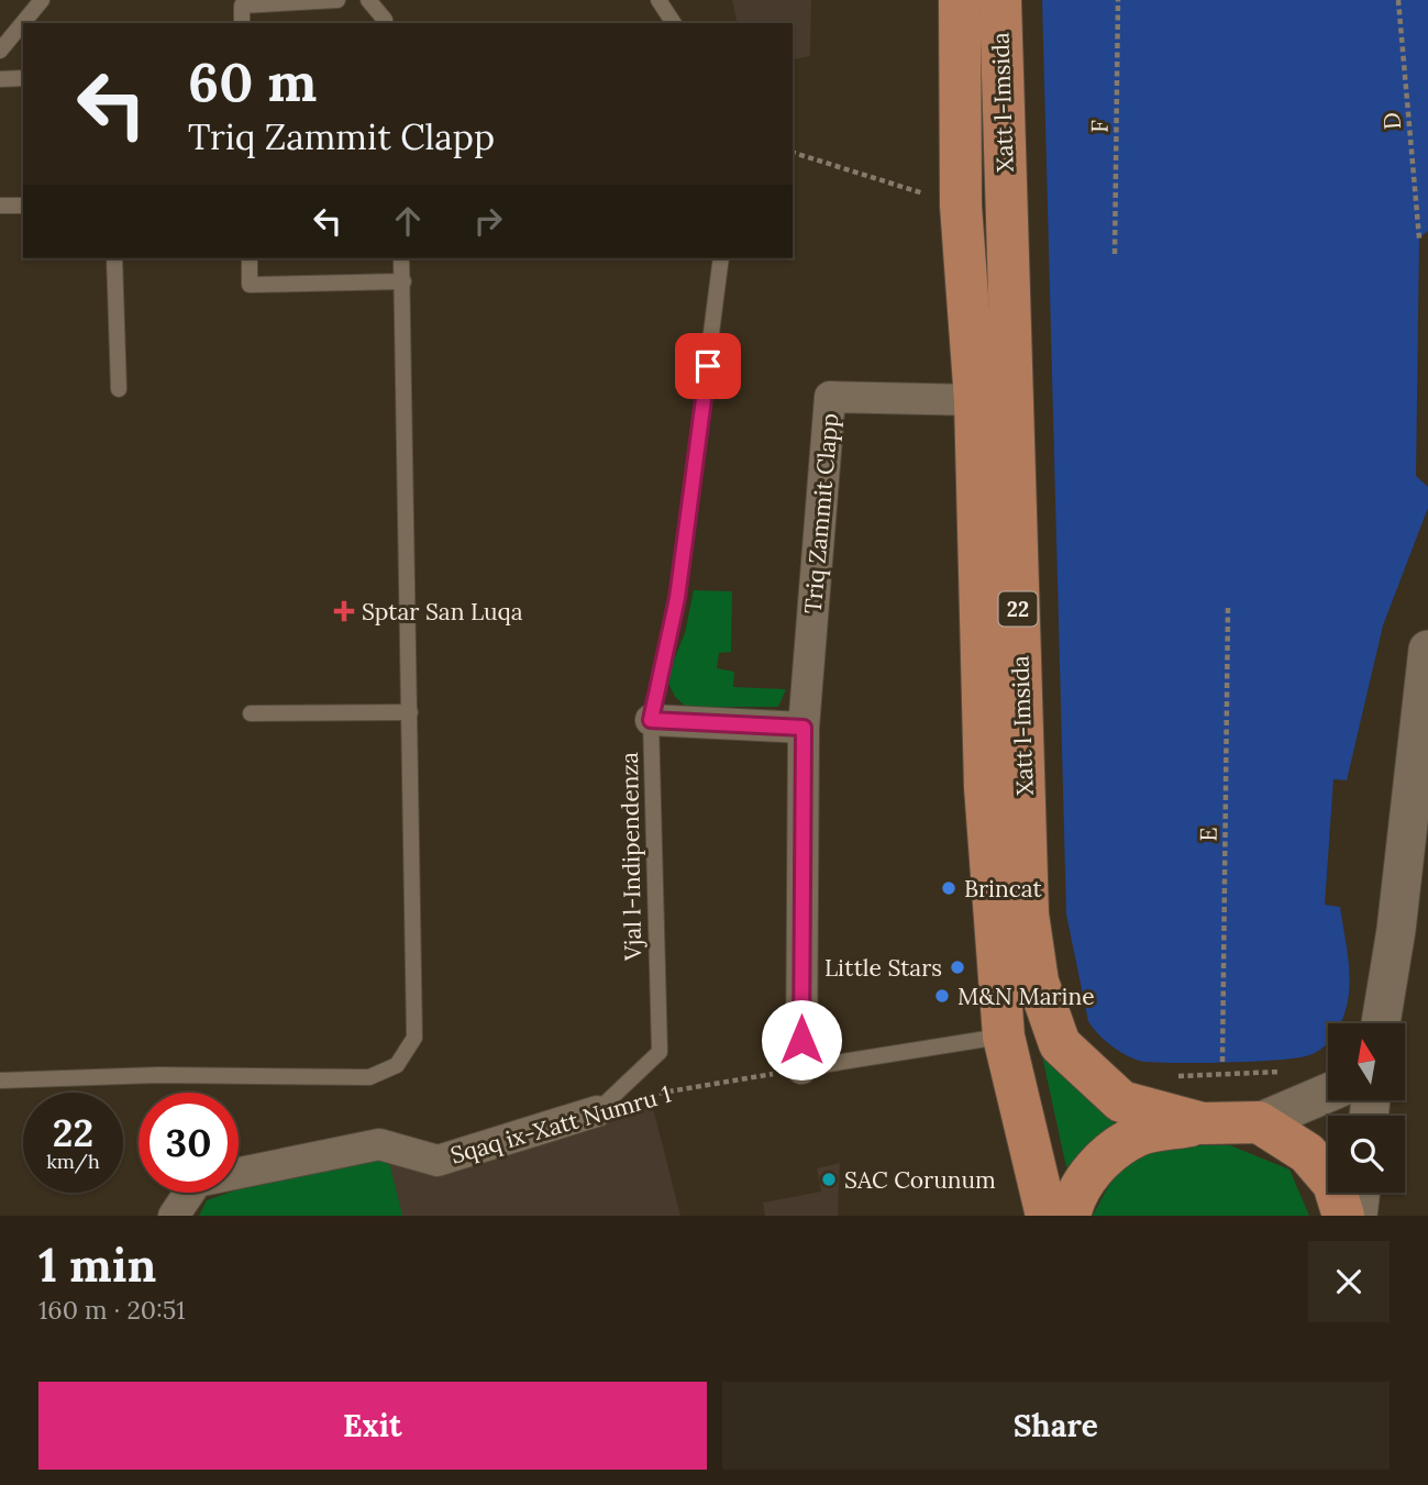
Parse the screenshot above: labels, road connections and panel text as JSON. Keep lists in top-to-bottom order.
{
  "streets": {
    "highway": ["Xatt l-Imsida", "22"],
    "street": ["Triq Zammit Clapp", "Sqaq ix-Xatt Numru 1"],
    "lane": ["Vjal l-Indipendenza"],
    "path": ["D", "F", "E"]
  },
  "crossings": [
    ["Xatt l-Imsida", "Triq Zammit Clapp"],
    ["Triq Zammit Clapp", "Sqaq ix-Xatt Numru 1"],
    ["Vjal l-Indipendenza", "Sqaq ix-Xatt Numru 1"]
  ],
  "places": {
    "health": ["Sptar San Luqa"],
    "other": [
      "Brincat",
      "Little Stars",
      "M&N Marine",
      "SAC Corunum"
    ]
  },
  "north": "top",
  "page": {
    "turn": ["60 m", "Triq Zammit Clapp"],
    "speed": "22 km/h",
    "limit": "30",
    "heading": ["1 min", "160 m · 20:51"],
    "buttons": ["Exit", "Share"]
  }
}
